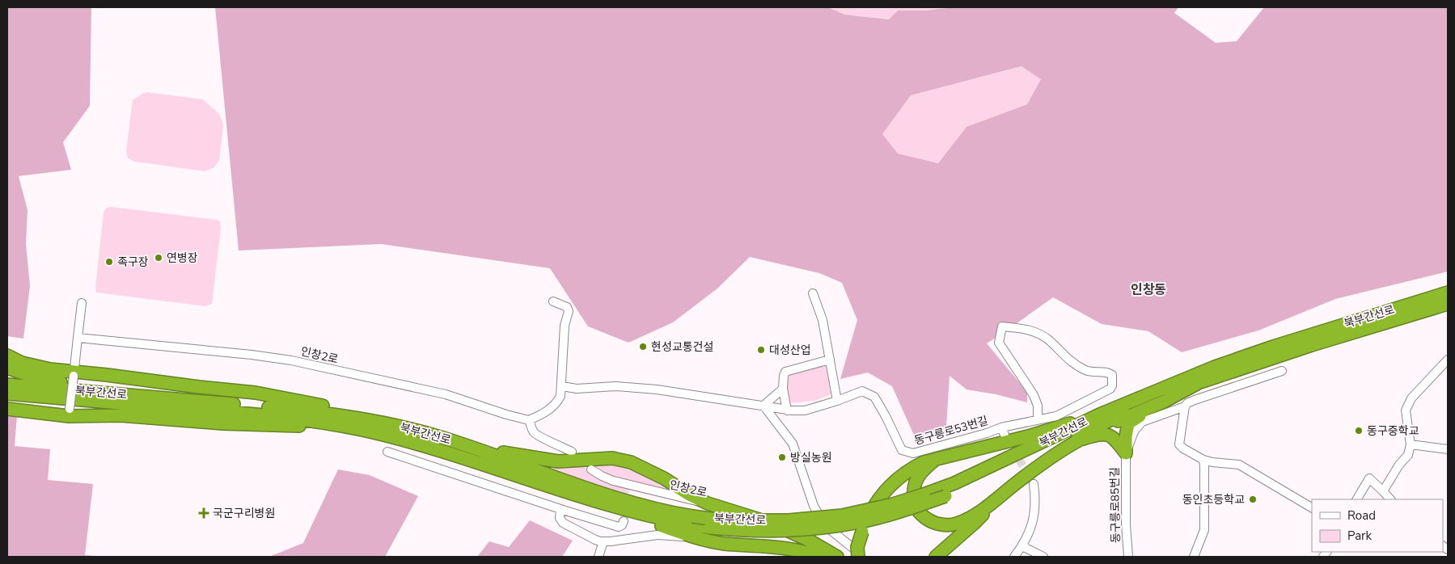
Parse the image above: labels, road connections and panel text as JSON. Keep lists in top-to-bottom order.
{
  "streets": {
    "highway": ["북부간선로"],
    "street": ["인창2로", "동구릉로53번길", "동구릉로85번길"]
  },
  "districts": ["인창동"],
  "places": {
    "other": [
      "연병장",
      "족구장",
      "현성교통건설",
      "대성산업",
      "동구중학교",
      "방실농원",
      "동인초등학교"
    ],
    "health": ["국군구리병원"]
  },
  "legend": ["Road", "Park"]
}
